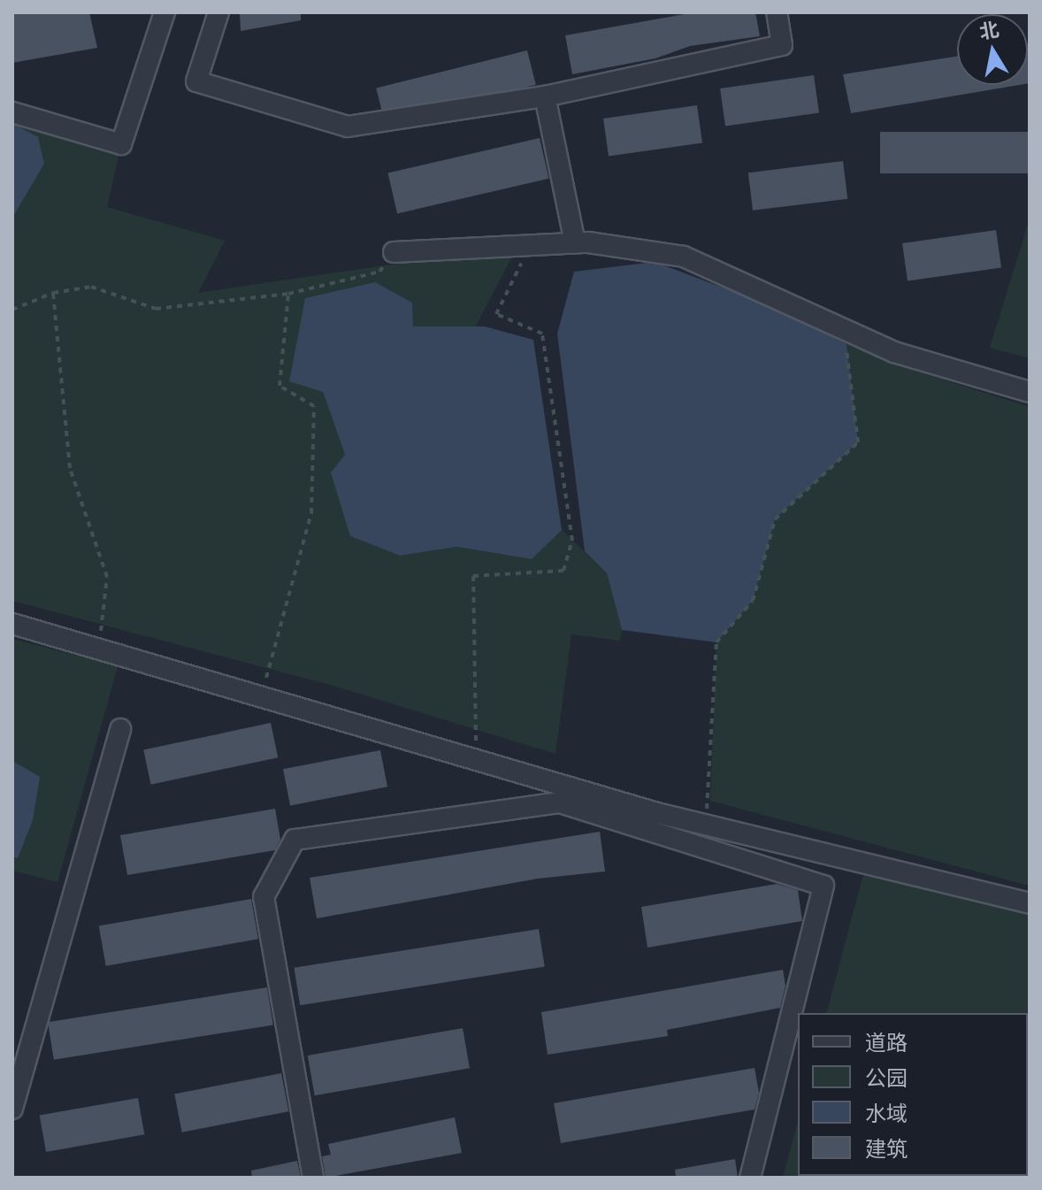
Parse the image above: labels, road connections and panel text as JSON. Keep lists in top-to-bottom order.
{
  "legend": [
    "道路",
    "公园",
    "水域",
    "建筑"
  ],
  "north": "top"
}
